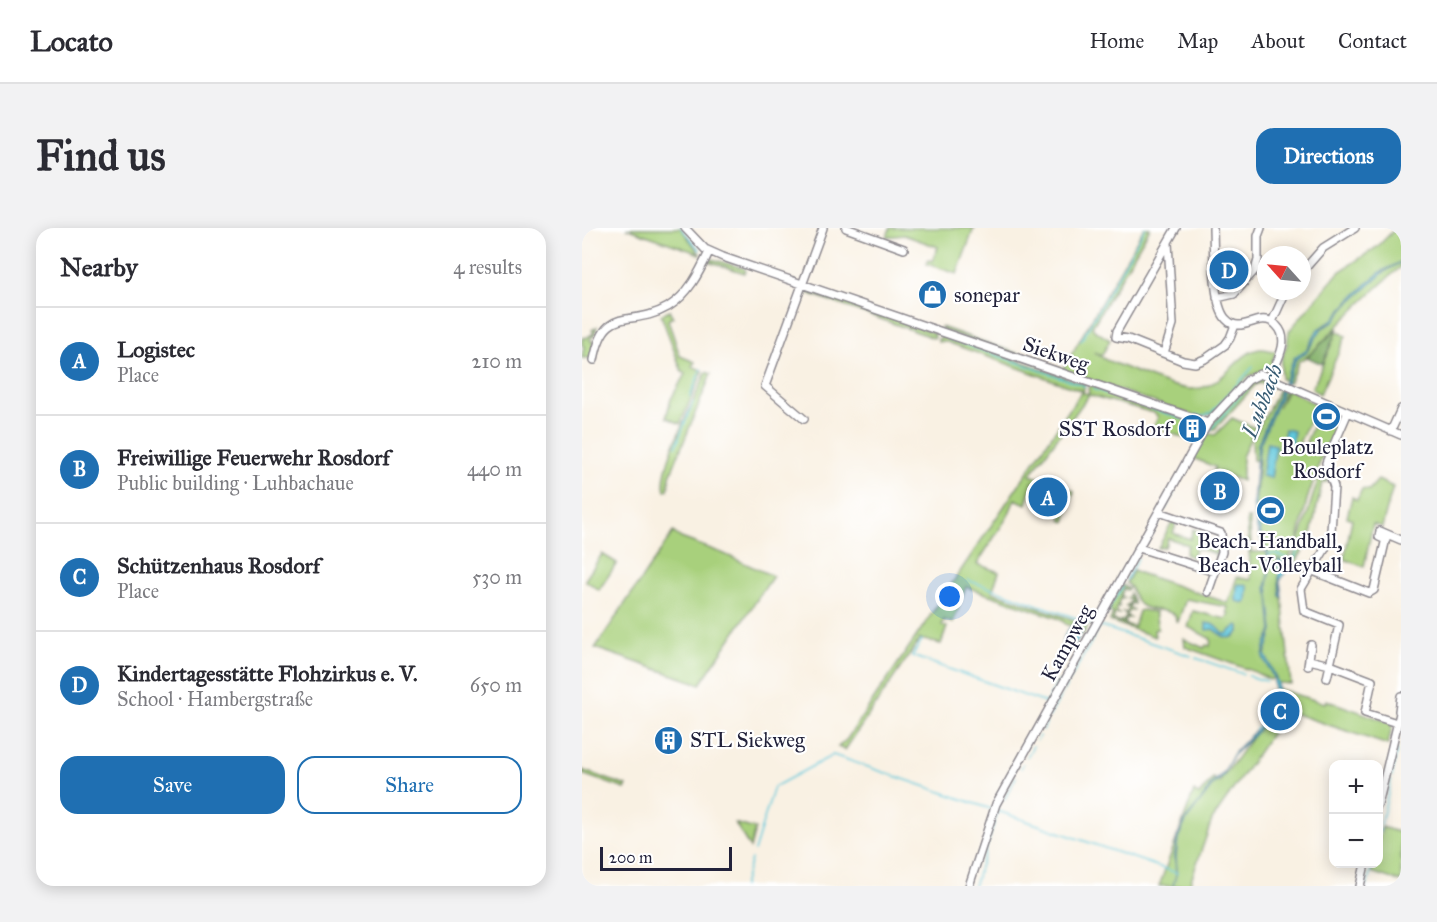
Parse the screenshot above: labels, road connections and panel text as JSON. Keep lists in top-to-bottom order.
{
  "streets": {
    "street": ["Siekweg", "Kampweg"]
  },
  "crossings": [
    ["Siekweg", "Kampweg"]
  ],
  "water": ["Luhbach"],
  "places": {
    "shop": ["sonepar"],
    "sports": ["Bouleplatz Rosdorf", "Beach-Handball, Beach-Volleyball"],
    "building": ["SST Rosdorf", "STL Siekweg"]
  },
  "scale_bar": "200 m",
  "north": "top left",
  "page": {
    "header": "Locato",
    "nav": [
      "Home",
      "Map",
      "About",
      "Contact"
    ],
    "buttons": [
      "Directions",
      ["Save", "Share"]
    ],
    "title": "Find us",
    "heading": ["Nearby", "4 results"],
    "pins": [
      "D",
      "B",
      "A",
      "C"
    ],
    "list": [
      {
        "mark": "A",
        "name": "Logistec",
        "note": "Place",
        "value": "210 m"
      },
      {
        "mark": "B",
        "name": "Freiwillige Feuerwehr Rosdorf",
        "note": "Public building · Luhbachaue",
        "value": "440 m"
      },
      {
        "mark": "C",
        "name": "Schützenhaus Rosdorf",
        "note": "Place",
        "value": "530 m"
      },
      {
        "mark": "D",
        "name": "Kindertagesstätte Flohzirkus e. V.",
        "note": "School · Hambergstraße",
        "value": "650 m"
      }
    ],
    "map_buttons": ["+", "−"],
    "scale": "200 m"
  }
}
